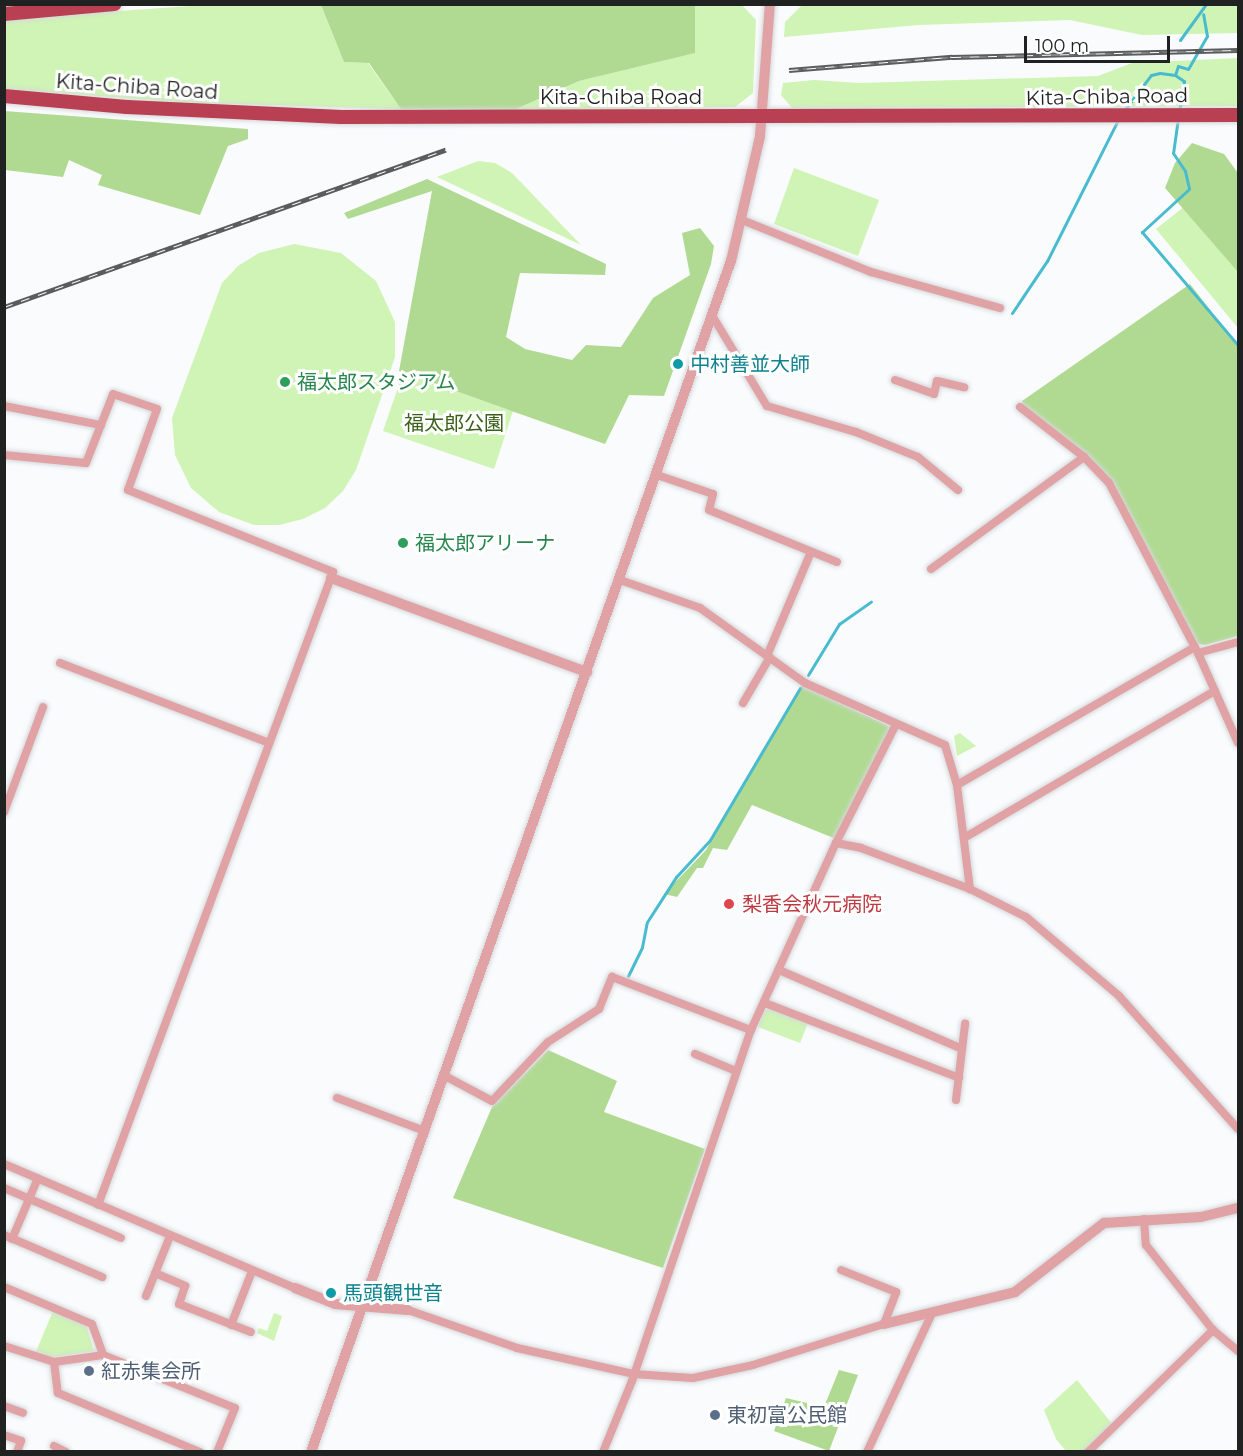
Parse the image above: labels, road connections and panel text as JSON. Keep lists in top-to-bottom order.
{
  "streets": {
    "highway": ["Kita-Chiba Road"]
  },
  "parks": ["福太郎公園"],
  "places": [
    "中村善並大師",
    "福太郎スタジアム",
    "福太郎アリーナ",
    "梨香会秋元病院",
    "馬頭観世音",
    "紅赤集会所",
    "東初富公民館"
  ],
  "scale_bar": "100 m"
}
